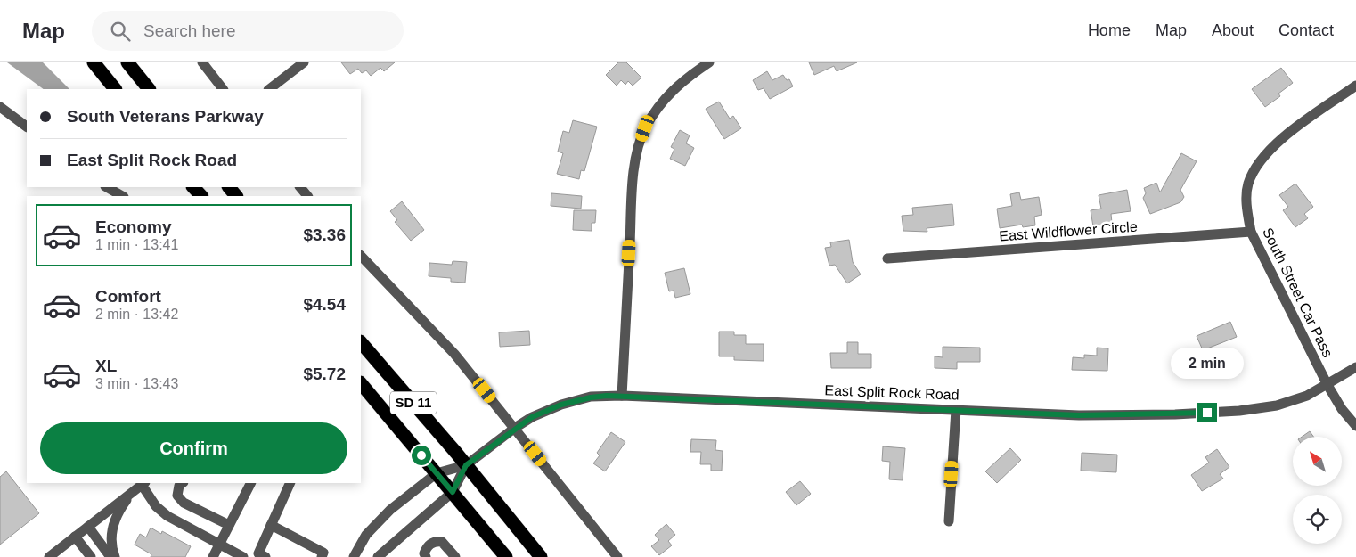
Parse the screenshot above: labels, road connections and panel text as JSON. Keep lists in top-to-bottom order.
{
  "streets": {
    "highway": ["SD 11"],
    "street": ["East Wildflower Circle", "South Street Car Pass", "East Split Rock Road"]
  },
  "crossings": [
    ["East Wildflower Circle", "South Street Car Pass"],
    ["South Street Car Pass", "East Split Rock Road"],
    ["East Split Rock Road", "SD 11"]
  ],
  "north": "top left",
  "page": {
    "header": "Map",
    "search": "Search here",
    "nav": [
      "Home",
      "Map",
      "About",
      "Contact"
    ],
    "banner": ["South Veterans Parkway", "East Split Rock Road"],
    "list": [
      {
        "name": "Economy",
        "note": "1 min · 13:41",
        "value": "$3.36"
      },
      {
        "name": "Comfort",
        "note": "2 min · 13:42",
        "value": "$4.54"
      },
      {
        "name": "XL",
        "note": "3 min · 13:43",
        "value": "$5.72"
      }
    ],
    "bubble": "2 min",
    "buttons": "Confirm"
  }
}
